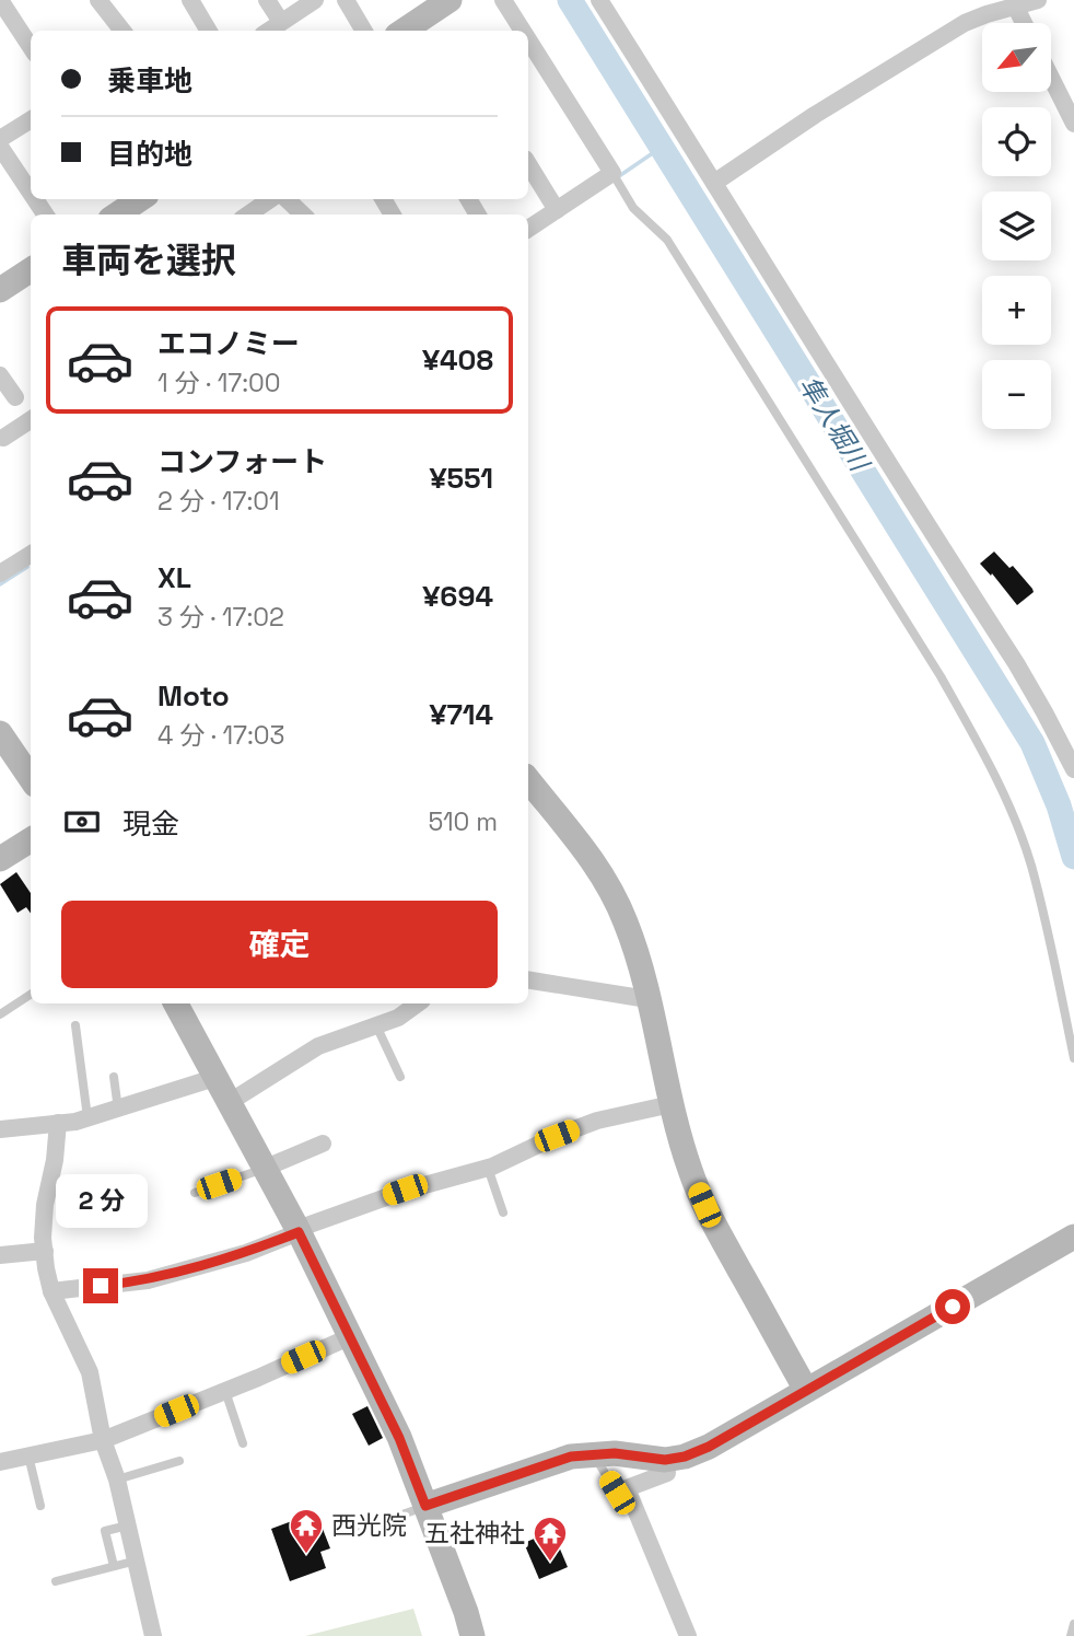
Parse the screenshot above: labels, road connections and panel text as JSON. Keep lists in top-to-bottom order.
{
  "water": ["隼人堀川"],
  "places": {
    "temple": ["西光院", "五社神社"]
  },
  "north": "bottom left",
  "page": {
    "map_buttons": ["+", "−"],
    "banner": ["乗車地", "目的地"],
    "heading": "車両を選択",
    "list": [
      {
        "name": "エコノミー",
        "note": "1 分 · 17:00",
        "value": "¥408"
      },
      {
        "name": "コンフォート",
        "note": "2 分 · 17:01",
        "value": "¥551"
      },
      {
        "name": "XL",
        "note": "3 分 · 17:02",
        "value": "¥694"
      },
      {
        "name": "Moto",
        "note": "4 分 · 17:03",
        "value": "¥714"
      }
    ],
    "pay": ["現金", "510 m"],
    "buttons": "確定",
    "bubble": "2 分"
  }
}
